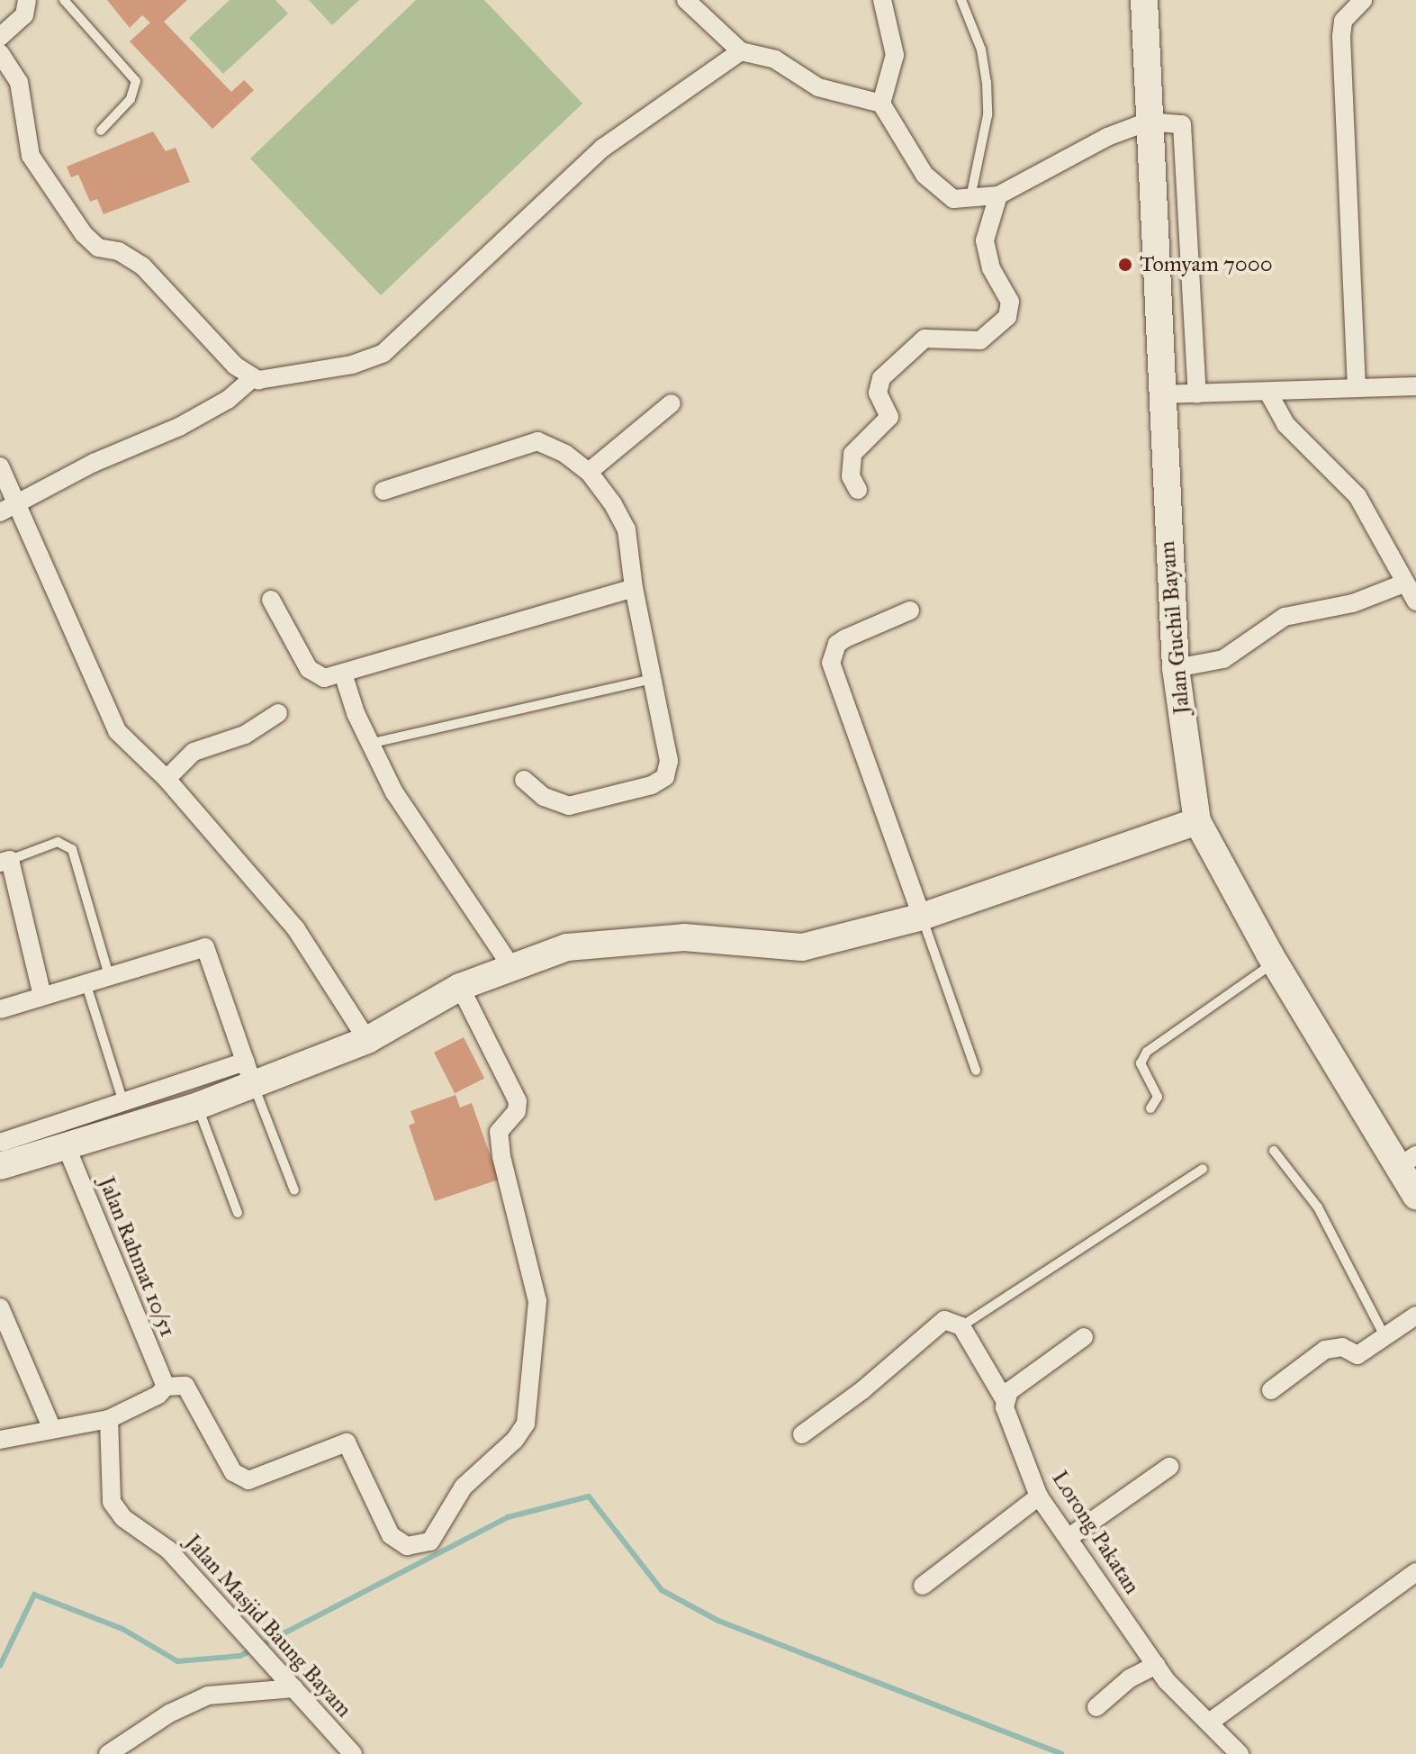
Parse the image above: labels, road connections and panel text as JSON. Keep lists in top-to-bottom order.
{
  "streets": {
    "street": [
      "Jalan Guchil Bayam",
      "Jalan Rahmat 10/51",
      "Lorong Pakatan",
      "Jalan Masjid Baung Bayam"
    ]
  },
  "places": ["Tomyam 7000"]
}
